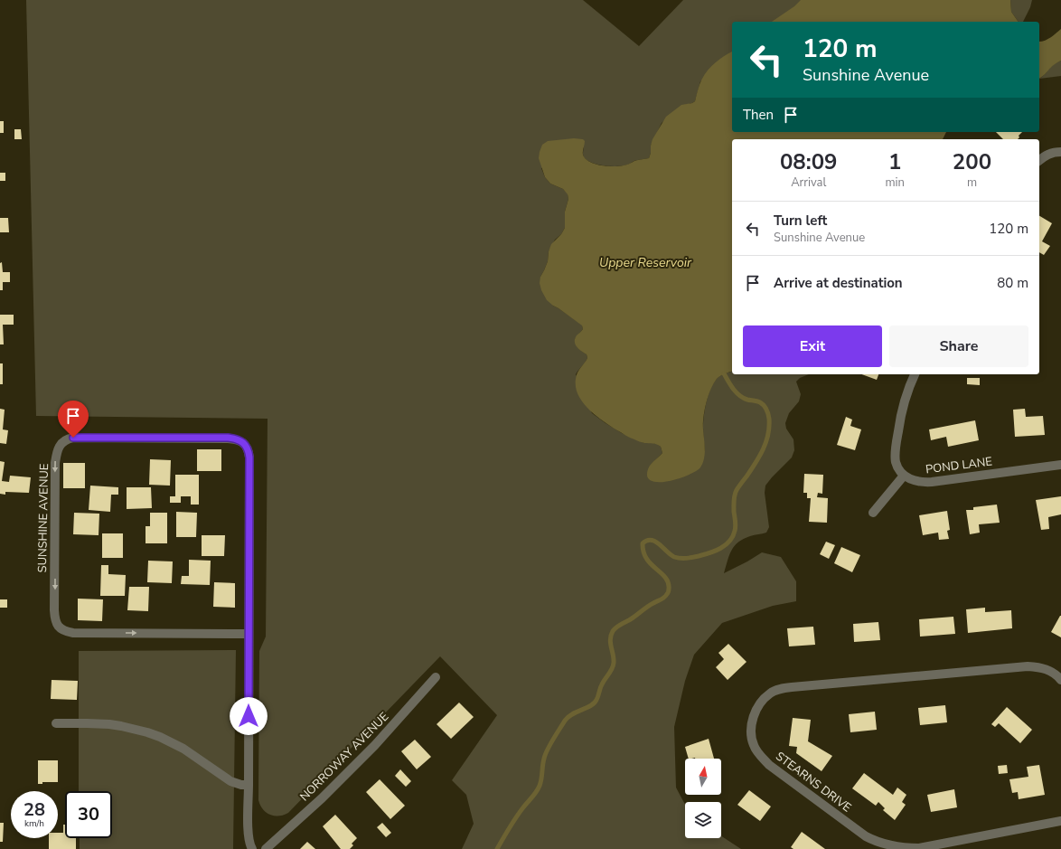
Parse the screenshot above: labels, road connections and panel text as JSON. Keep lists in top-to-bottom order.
{
  "streets": {
    "street": [
      "POND LANE",
      "SUNSHINE AVENUE",
      "NORROWAY AVENUE",
      "STEARNS DRIVE"
    ]
  },
  "water": ["Upper Reservoir"],
  "north": "top",
  "page": {
    "turn": ["120 m", "Sunshine Avenue"],
    "then": "Then",
    "eta": [
      "08:09",
      "Arrival",
      "1",
      "min",
      "200",
      "m"
    ],
    "list": [
      {
        "name": "Turn left",
        "note": "Sunshine Avenue",
        "value": "120 m"
      },
      {
        "name": "Arrive at destination",
        "value": "80 m"
      }
    ],
    "buttons": ["Exit", "Share"],
    "speed": "28 km/h",
    "limit": "30"
  }
}
